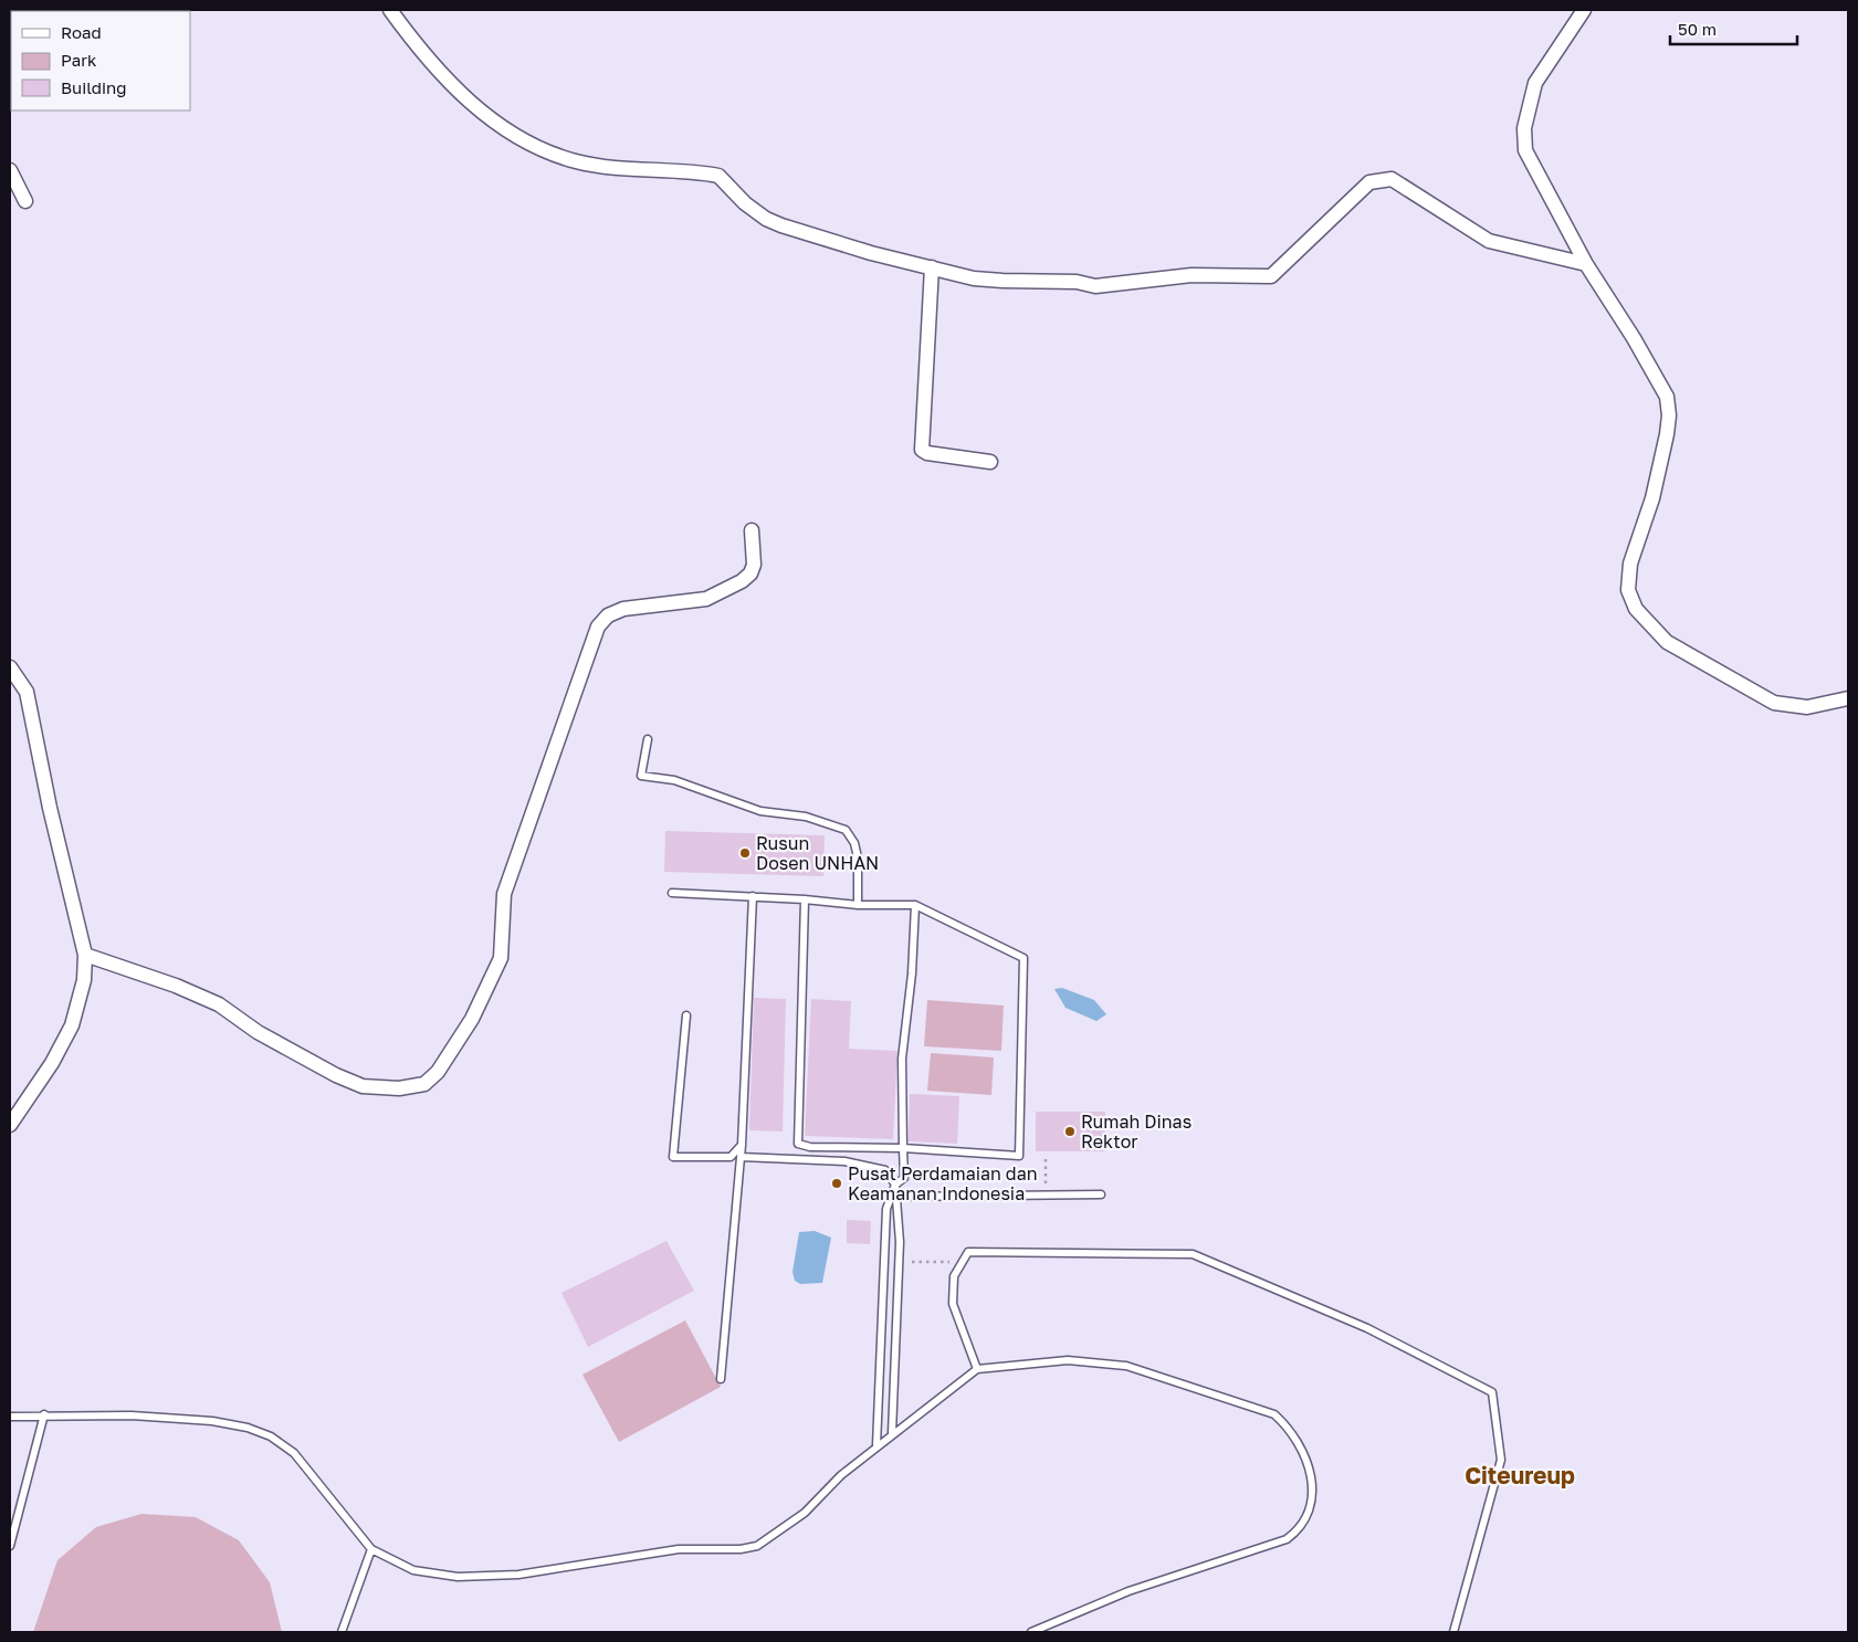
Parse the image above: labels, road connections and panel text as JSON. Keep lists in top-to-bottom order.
{
  "districts": ["Citeureup"],
  "places": ["Rusun Dosen UNHAN", "Rumah Dinas Rektor", "Pusat Perdamaian dan Keamanan Indonesia"],
  "legend": ["Road", "Park", "Building"],
  "scale_bar": "50 m"
}
